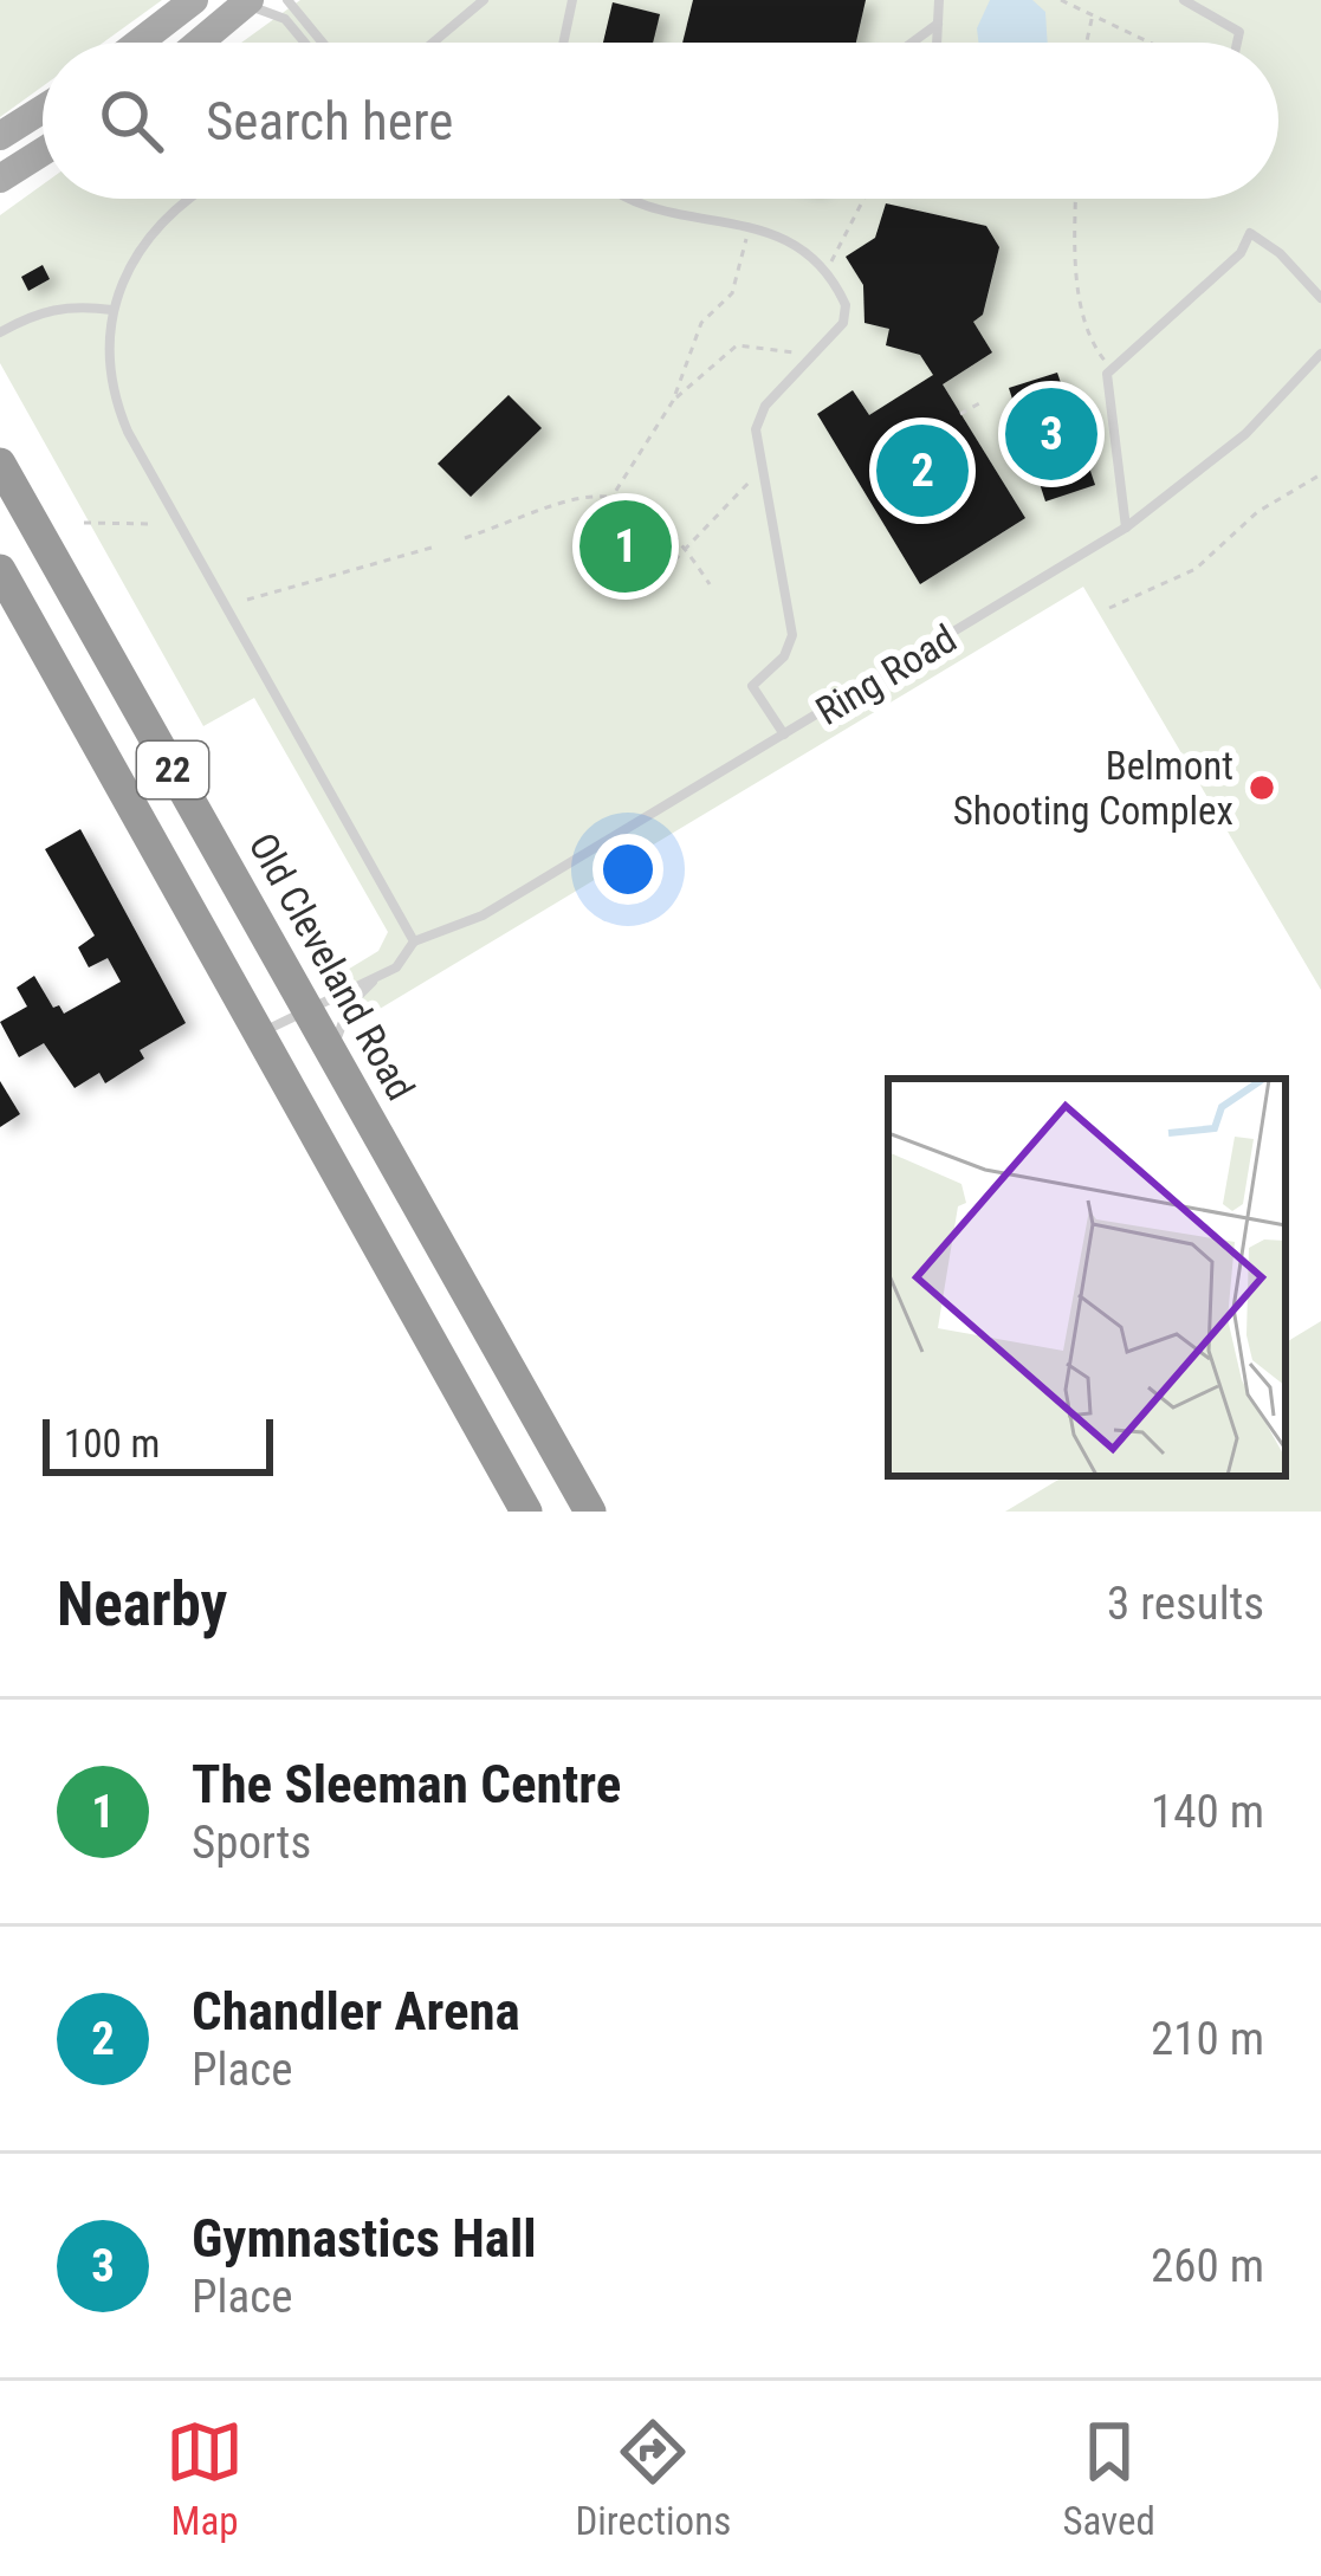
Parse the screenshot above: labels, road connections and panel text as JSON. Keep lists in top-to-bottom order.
{
  "streets": {
    "highway": ["22", "Old Cleveland Road"],
    "lane": ["Ring Road"]
  },
  "crossings": [
    ["Ring Road", "22"],
    ["Ring Road", "Old Cleveland Road"]
  ],
  "places": ["Belmont Shooting Complex"],
  "scale_bar": "100 m",
  "page": {
    "search": "Search here",
    "pins": ["3", "2", "1"],
    "scale": "100 m",
    "heading": ["Nearby", "3 results"],
    "list": [
      {
        "mark": "1",
        "name": "The Sleeman Centre",
        "note": "Sports",
        "value": "140 m"
      },
      {
        "mark": "2",
        "name": "Chandler Arena",
        "note": "Place",
        "value": "210 m"
      },
      {
        "mark": "3",
        "name": "Gymnastics Hall",
        "note": "Place",
        "value": "260 m"
      }
    ],
    "nav": ["Map", "Directions", "Saved"]
  }
}
